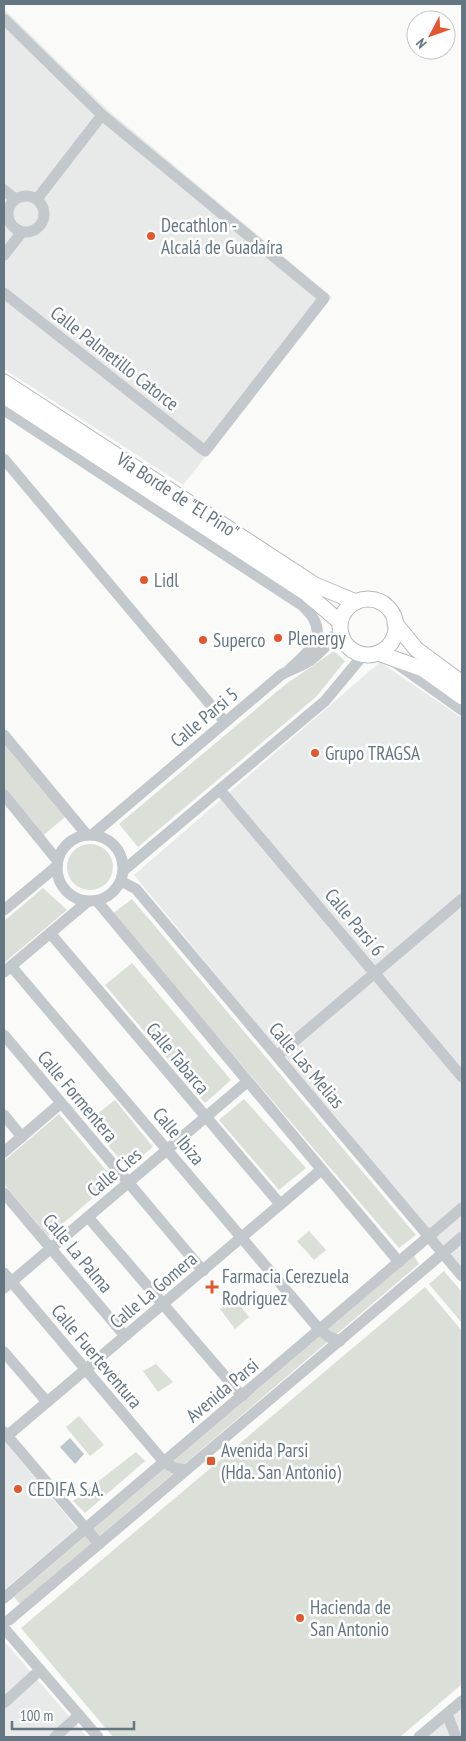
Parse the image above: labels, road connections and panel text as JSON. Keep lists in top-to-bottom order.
{
  "streets": {
    "main road": ["Vía Borde de \"El Pino\""],
    "street": [
      "Calle Palmetillo Catorce",
      "Calle Parsi 5",
      "Calle Parsi 6",
      "Calle Tabarca",
      "Calle Las Melias",
      "Calle Formentera",
      "Calle Ibiza",
      "Calle Cies",
      "Calle La Palma",
      "Calle La Gomera",
      "Calle Fuerteventura",
      "Avenida Parsi"
    ]
  },
  "crossings": [
    ["Vía Borde de \"El Pino\"", "Calle Parsi 5"],
    ["Calle Parsi 5", "Calle Las Melias"],
    ["Calle Tabarca", "Calle Cies"],
    ["Calle Tabarca", "Calle La Gomera"],
    ["Calle Las Melias", "Avenida Parsi"],
    ["Calle Formentera", "Calle Cies"],
    ["Calle Formentera", "Calle La Gomera"],
    ["Calle Ibiza", "Calle Cies"],
    ["Calle Ibiza", "Calle La Gomera"],
    ["Calle Ibiza", "Avenida Parsi"],
    ["Calle Cies", "Calle La Palma"],
    ["Calle Cies", "Calle Fuerteventura"],
    ["Calle La Palma", "Calle La Gomera"],
    ["Calle La Gomera", "Calle Fuerteventura"],
    ["Calle Fuerteventura", "Avenida Parsi"]
  ],
  "places": {
    "other": [
      "Decathlon - Alcalá de Guadaíra",
      "Lidl",
      "Plenergy",
      "Superco",
      "Grupo TRAGSA",
      "CEDIFA S.A.",
      "Hacienda de San Antonio"
    ],
    "health": ["Farmacia Cerezuela Rodriguez"],
    "transit": ["Avenida Parsi (Hda. San Antonio)"]
  },
  "scale_bar": "100 m",
  "north": "bottom left"
}
